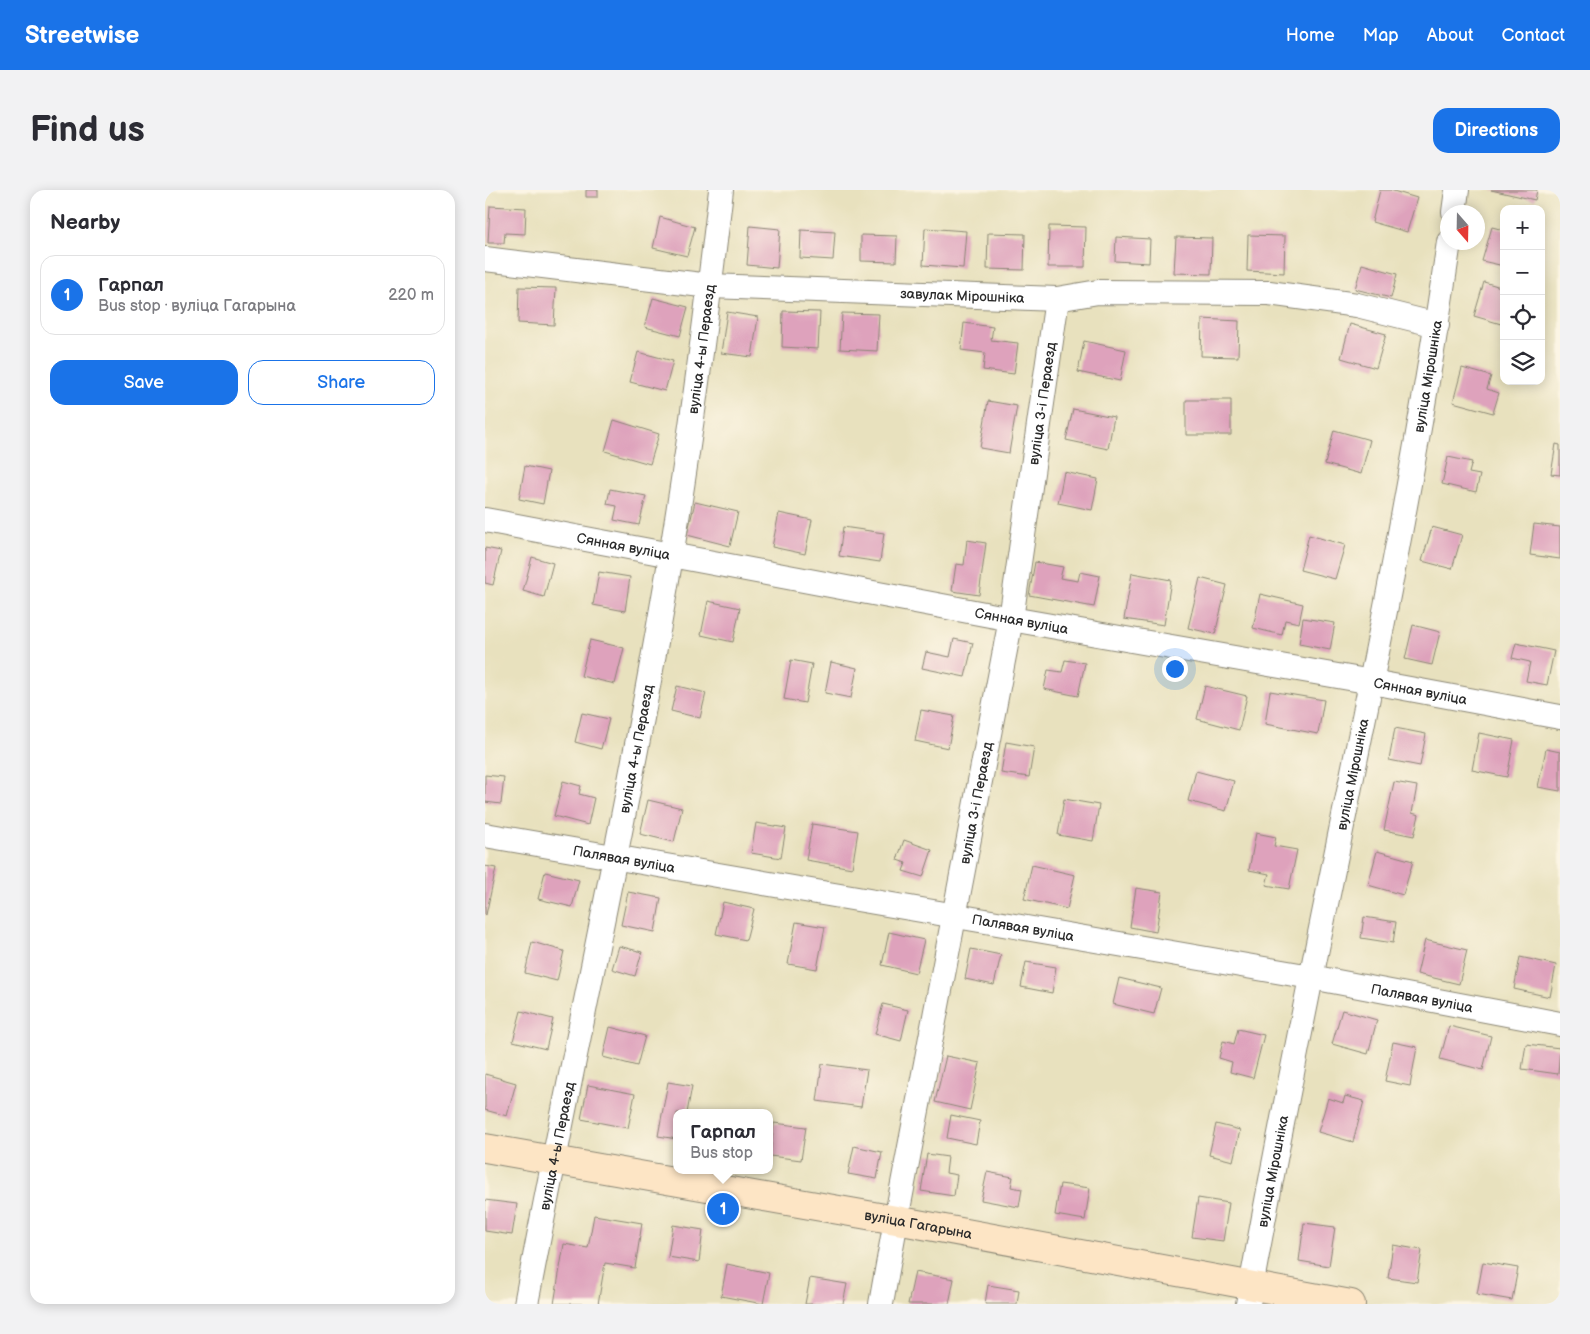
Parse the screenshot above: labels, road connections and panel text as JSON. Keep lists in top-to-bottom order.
{
  "streets": {
    "main road": ["вуліца Гагарына"],
    "street": [
      "завулак Мірошніка",
      "вуліца 4-ы Пераезд",
      "вуліца Мірошніка",
      "вуліца 3-і Пераезд",
      "Сянная вуліца",
      "Палявая вуліца"
    ]
  },
  "crossings": [
    ["завулак Мірошніка", "вуліца 4-ы Пераезд"],
    ["завулак Мірошніка", "вуліца Мірошніка"],
    ["завулак Мірошніка", "вуліца 3-і Пераезд"],
    ["вуліца 4-ы Пераезд", "Сянная вуліца"],
    ["вуліца 4-ы Пераезд", "Палявая вуліца"],
    ["вуліца 4-ы Пераезд", "вуліца Гагарына"],
    ["вуліца Мірошніка", "Сянная вуліца"],
    ["вуліца Мірошніка", "Палявая вуліца"],
    ["вуліца Мірошніка", "вуліца Гагарына"],
    ["вуліца 3-і Пераезд", "Сянная вуліца"],
    ["вуліца 3-і Пераезд", "Палявая вуліца"],
    ["вуліца 3-і Пераезд", "вуліца Гагарына"]
  ],
  "north": "bottom",
  "page": {
    "header": "Streetwise",
    "nav": [
      "Home",
      "Map",
      "About",
      "Contact"
    ],
    "buttons": [
      "Directions",
      ["Save", "Share"]
    ],
    "title": "Find us",
    "heading": "Nearby",
    "map_buttons": ["+", "−"],
    "list": [
      {
        "mark": "1",
        "name": "Гарпал",
        "note": "Bus stop · вуліца Гагарына",
        "value": "220 m"
      }
    ],
    "popup": ["Гарпал", "Bus stop"],
    "pins": "1"
  }
}
